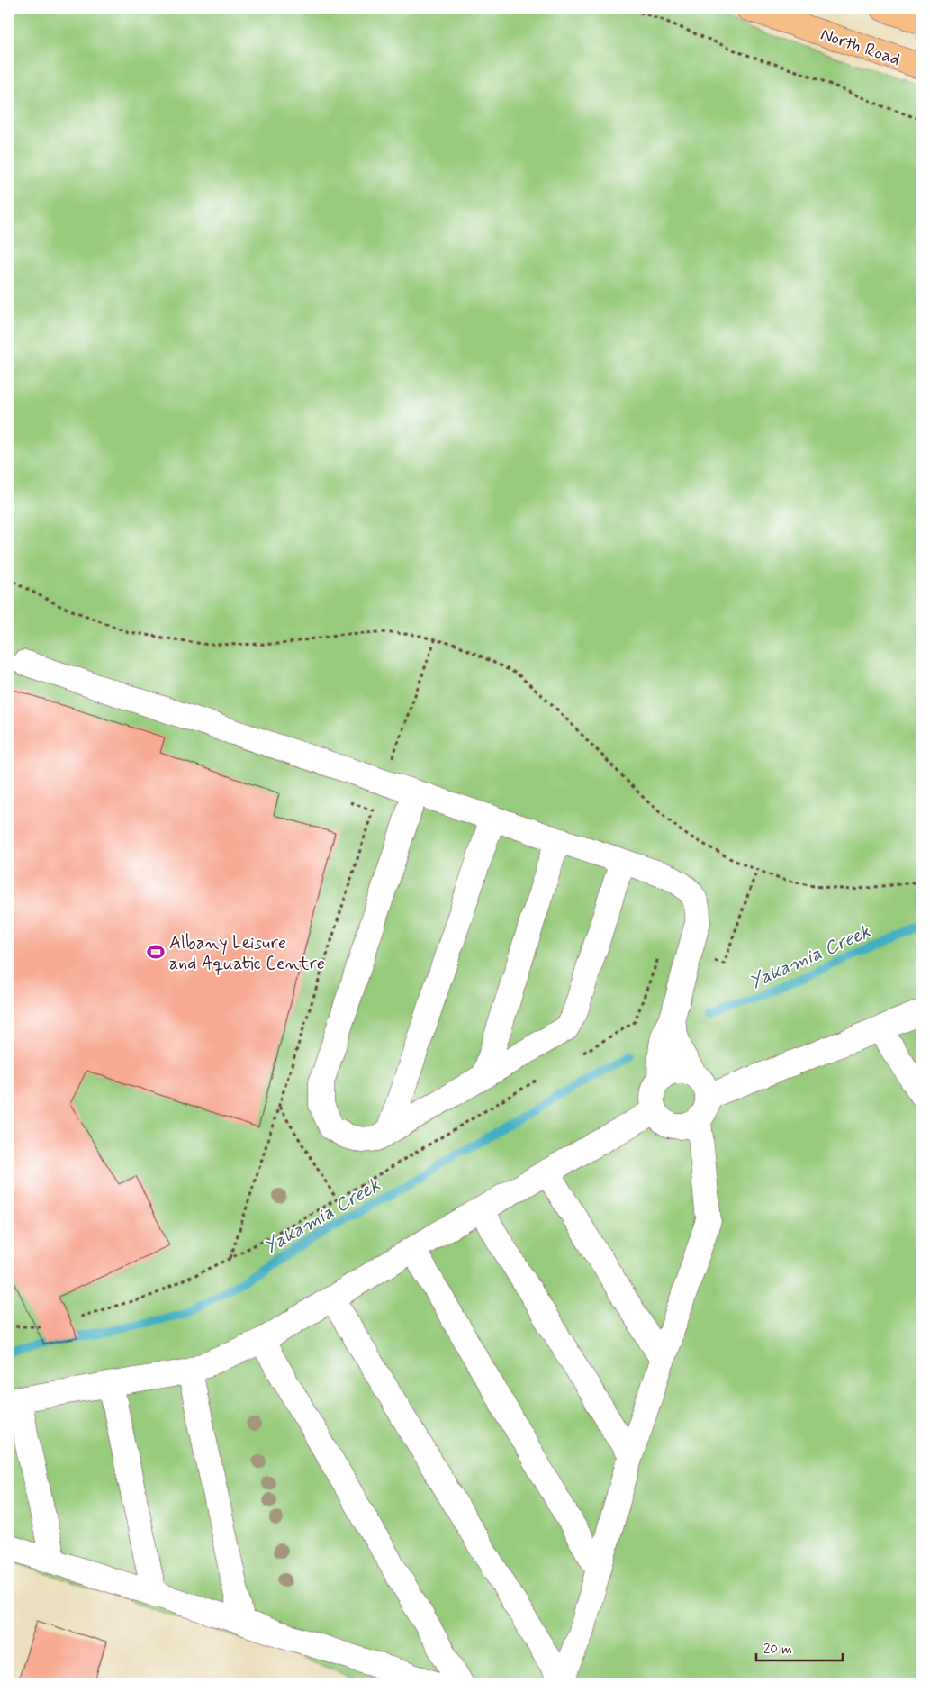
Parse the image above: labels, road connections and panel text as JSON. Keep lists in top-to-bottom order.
{
  "streets": {
    "main road": ["North Road"]
  },
  "water": ["Yakamia Creek"],
  "places": {
    "sports": ["Albany Leisure and Aquatic Centre"]
  },
  "scale_bar": "20 m"
}
